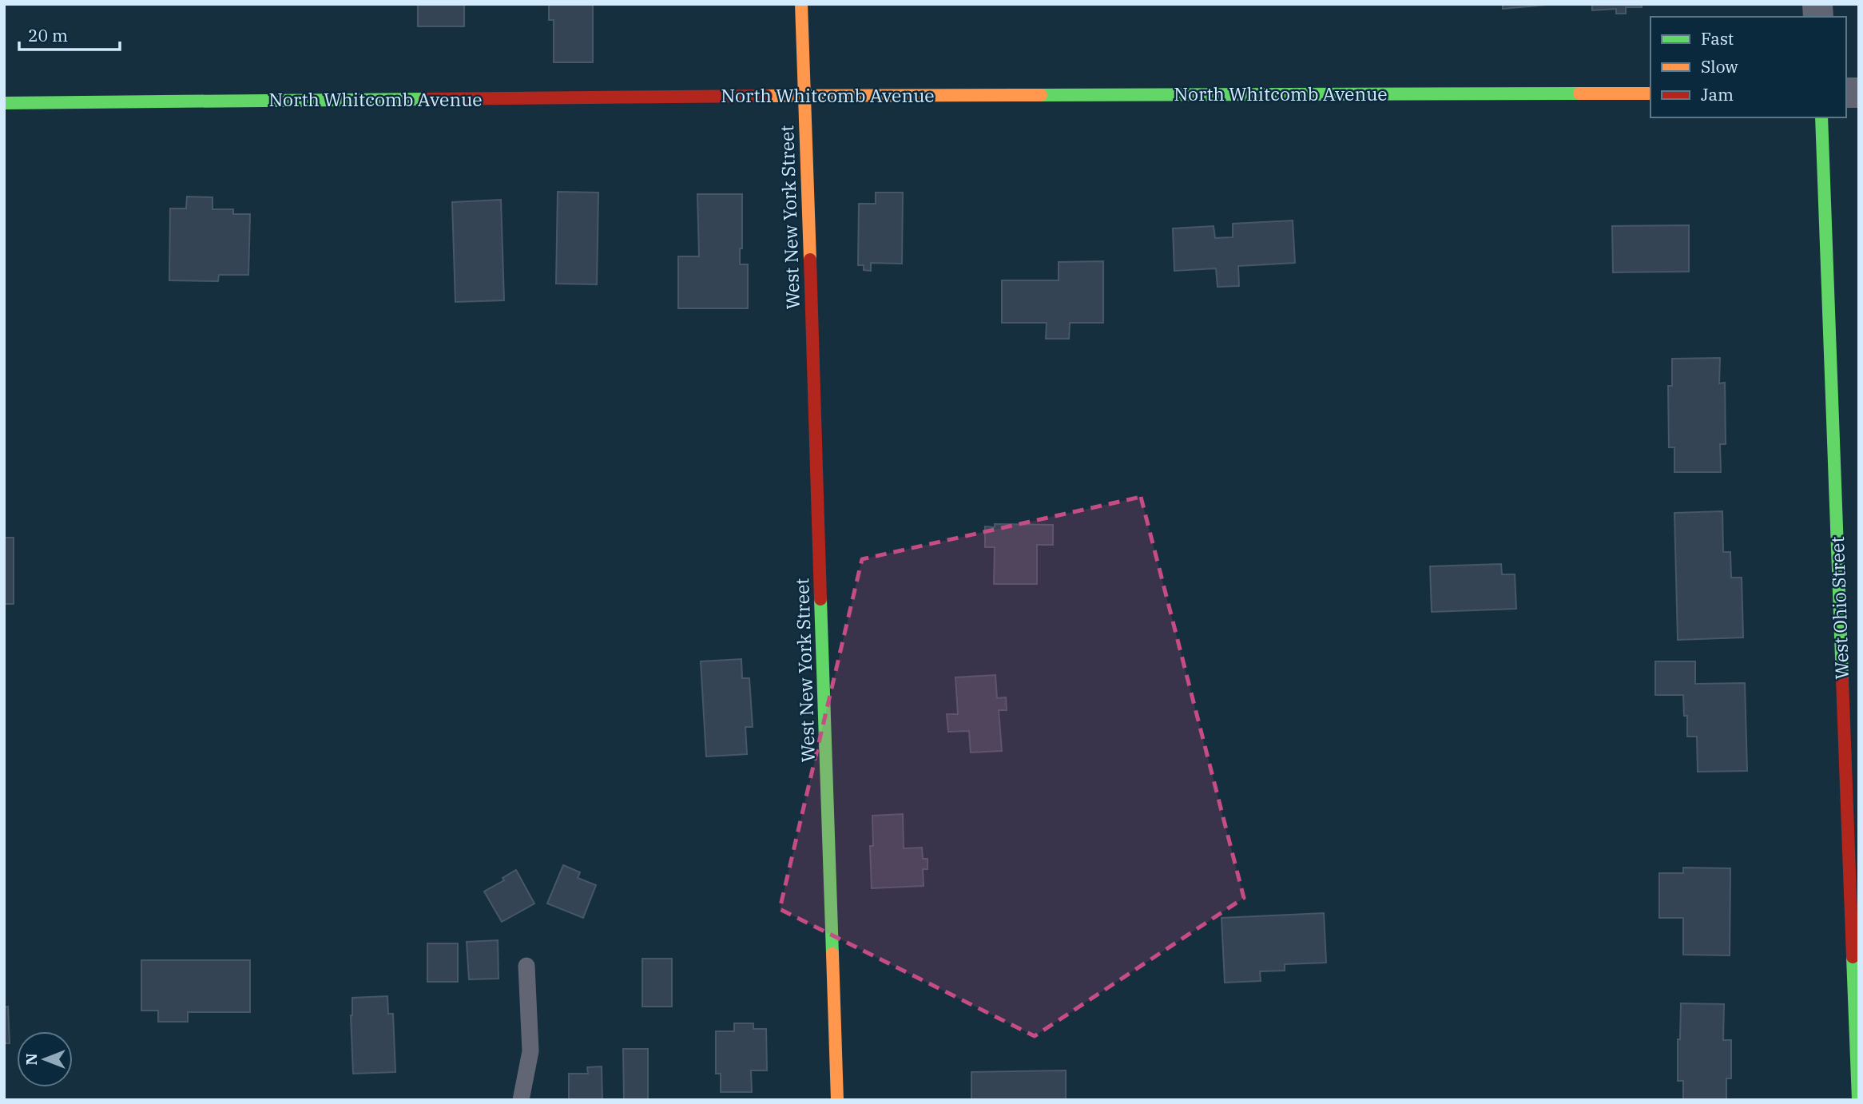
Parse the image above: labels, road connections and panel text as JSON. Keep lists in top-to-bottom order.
{
  "streets": {
    "street": ["North Whitcomb Avenue", "West New York Street", "West Ohio Street"]
  },
  "crossings": [
    ["North Whitcomb Avenue", "West New York Street"]
  ],
  "legend": ["Fast", "Slow", "Jam"],
  "scale_bar": "20 m",
  "north": "left"
}
